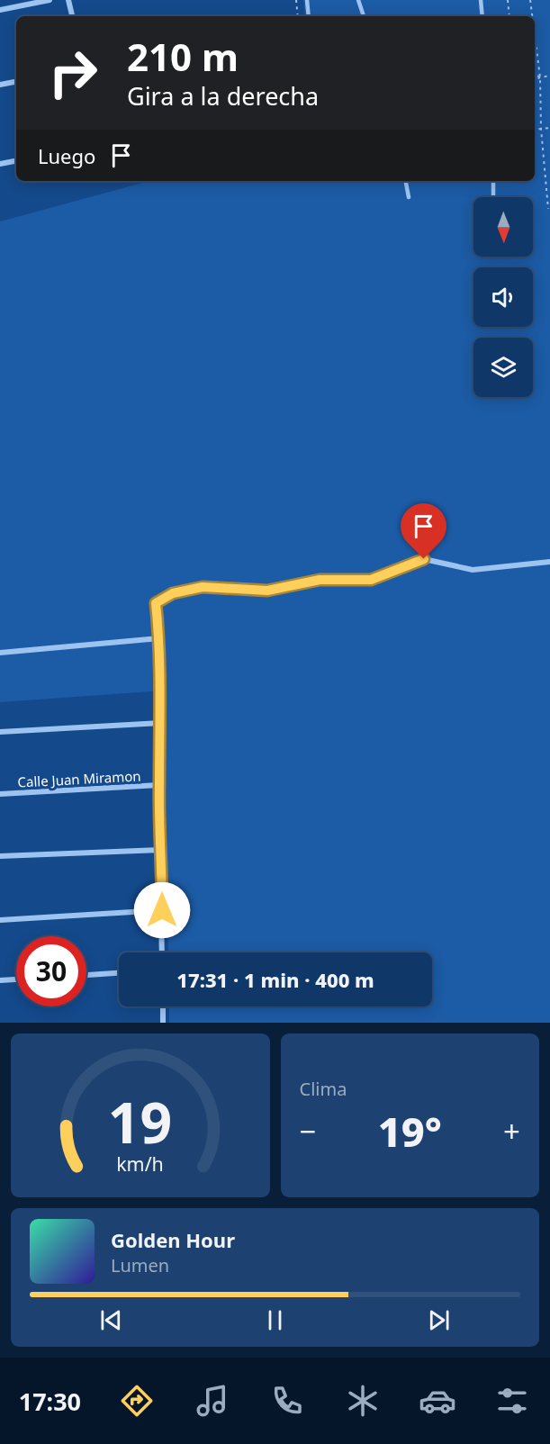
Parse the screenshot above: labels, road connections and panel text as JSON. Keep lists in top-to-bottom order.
{
  "streets": {
    "street": ["Calle Juan Miramon"]
  },
  "north": "bottom",
  "page": {
    "turn": ["210 m", "Gira a la derecha"],
    "then": "Luego",
    "limit": "30",
    "trip": "17:31 · 1 min · 400 m",
    "tile": "Clima",
    "heat": ["−", "19°", "+"],
    "song": ["Golden Hour", "Lumen"],
    "tabs": "17:30",
    "gauge": ["19", "km/h"]
  }
}
